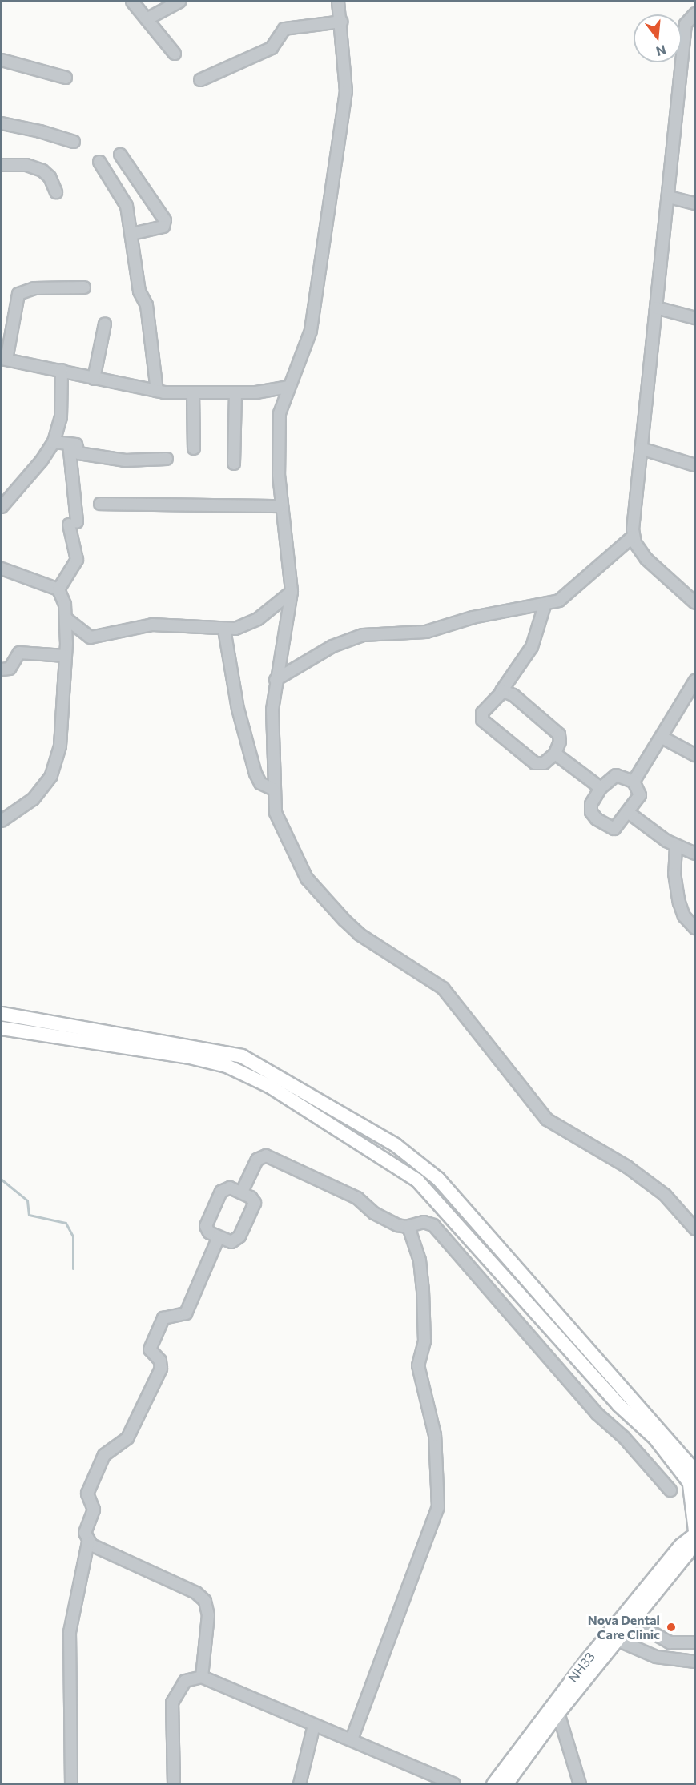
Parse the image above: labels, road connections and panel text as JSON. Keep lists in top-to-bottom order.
{
  "streets": {
    "main road": ["NH33"]
  },
  "places": ["Nova Dental Care Clinic"],
  "north": "bottom"
}
